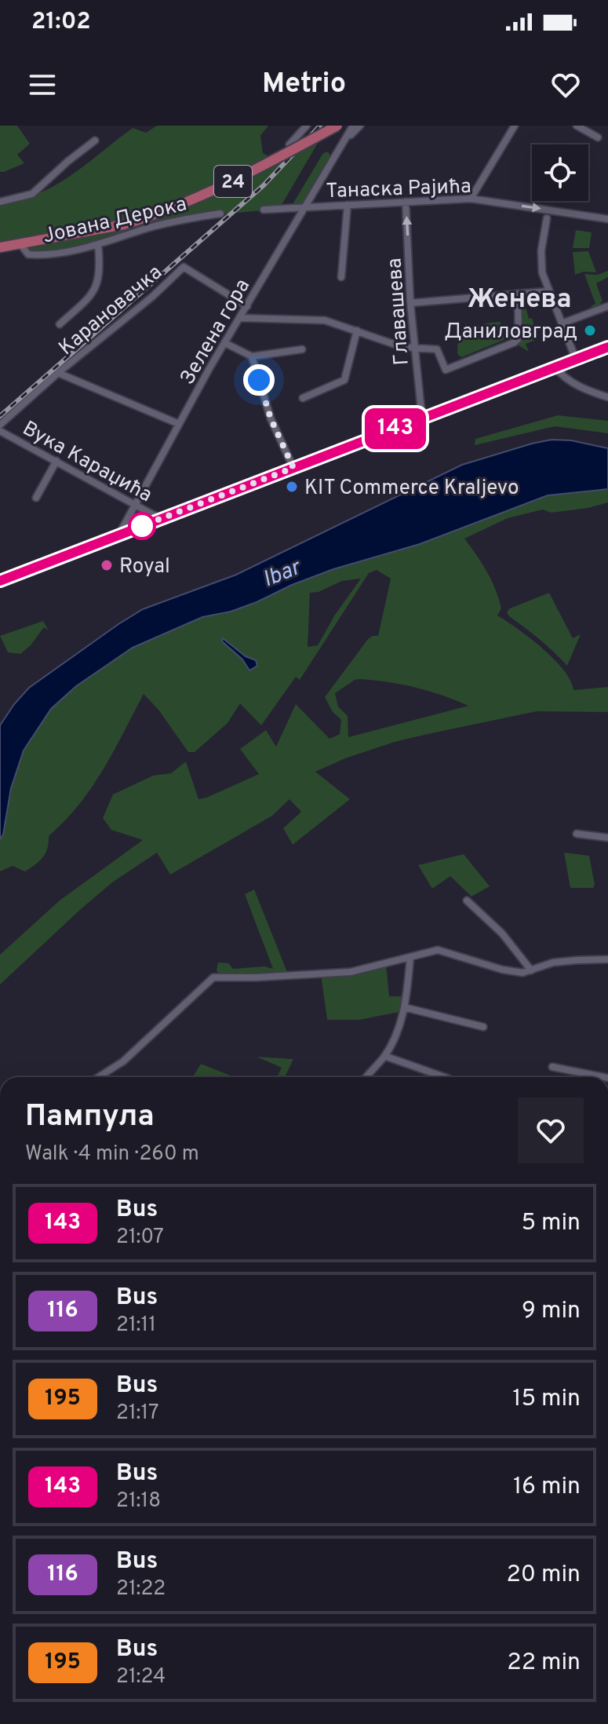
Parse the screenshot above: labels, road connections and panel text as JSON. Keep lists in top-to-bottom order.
{
  "streets": {
    "main road": ["24", "Јована Дерока"],
    "street": [
      "Танаска Рајића",
      "Карановачка",
      "Главашева",
      "Зелена гора",
      "Вука Караџића"
    ]
  },
  "crossings": [
    ["Танаска Рајића", "Главашева"],
    ["Танаска Рајића", "Зелена гора"],
    ["Карановачка", "Зелена гора"],
    ["Зелена гора", "Вука Караџића"]
  ],
  "one_way": ["Танаска Рајића", "Главашева"],
  "districts": ["Женева"],
  "water": ["Ibar"],
  "places": ["Даниловград", "KIT Commerce Kraljevo", "Royal"],
  "lines": ["bus line 143"],
  "page": {
    "status": "21:02",
    "header": "Metrio",
    "on_map": "143",
    "heading": ["Пампула", "Walk · 4 min · 260 m"],
    "list": [
      {
        "mark": "143",
        "name": "Bus",
        "note": "21:07",
        "value": "5 min"
      },
      {
        "mark": "116",
        "name": "Bus",
        "note": "21:11",
        "value": "9 min"
      },
      {
        "mark": "195",
        "name": "Bus",
        "note": "21:17",
        "value": "15 min"
      },
      {
        "mark": "143",
        "name": "Bus",
        "note": "21:18",
        "value": "16 min"
      },
      {
        "mark": "116",
        "name": "Bus",
        "note": "21:22",
        "value": "20 min"
      },
      {
        "mark": "195",
        "name": "Bus",
        "note": "21:24",
        "value": "22 min"
      }
    ]
  }
}
